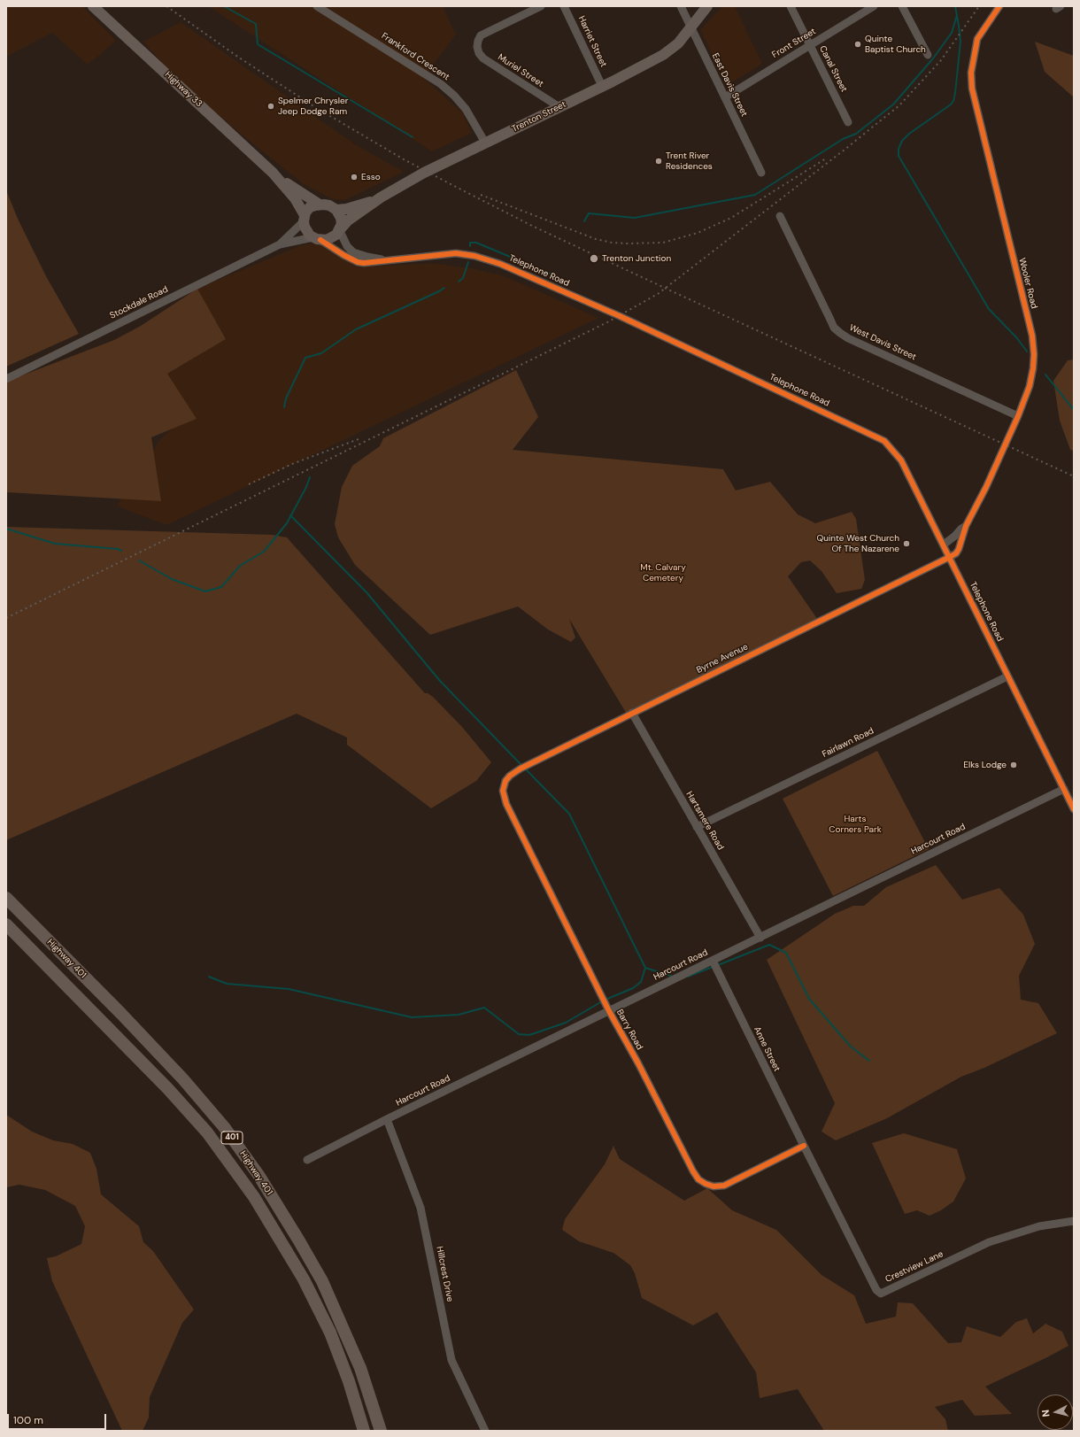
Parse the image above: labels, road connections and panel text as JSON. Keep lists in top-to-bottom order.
{
  "streets": {
    "highway": ["Highway 401", "401"],
    "main road": ["Highway 33", "Trenton Street"],
    "street": [
      "Harriet Street",
      "Front Street",
      "Frankford Crescent",
      "Canal Street",
      "Muriel Street",
      "East Davis Street",
      "Telephone Road",
      "Wooler Road",
      "Stockdale Road",
      "West Davis Street",
      "Byrne Avenue",
      "Fairlawn Road",
      "Hartsmere Road",
      "Harcourt Road",
      "Barry Road",
      "Anne Street",
      "Crestview Lane",
      "Hillcrest Drive"
    ]
  },
  "crossings": [
    ["Harriet Street", "Trenton Street"],
    ["Front Street", "Canal Street"],
    ["Front Street", "East Davis Street"],
    ["Frankford Crescent", "Trenton Street"],
    ["Muriel Street", "Trenton Street"],
    ["East Davis Street", "Trenton Street"],
    ["Highway 33", "Trenton Street"],
    ["Highway 33", "Telephone Road"],
    ["Highway 33", "Stockdale Road"],
    ["Trenton Street", "Telephone Road"],
    ["Trenton Street", "Stockdale Road"],
    ["Telephone Road", "Wooler Road"],
    ["Telephone Road", "Stockdale Road"],
    ["Telephone Road", "Byrne Avenue"],
    ["Telephone Road", "Fairlawn Road"],
    ["Telephone Road", "Harcourt Road"],
    ["Wooler Road", "West Davis Street"],
    ["Wooler Road", "Byrne Avenue"],
    ["Byrne Avenue", "Hartsmere Road"],
    ["Byrne Avenue", "Barry Road"],
    ["Fairlawn Road", "Hartsmere Road"],
    ["Hartsmere Road", "Harcourt Road"],
    ["Harcourt Road", "Barry Road"],
    ["Harcourt Road", "Anne Street"],
    ["Harcourt Road", "Hillcrest Drive"],
    ["Barry Road", "Anne Street"],
    ["Barry Road", "Crestview Lane"],
    ["Anne Street", "Crestview Lane"]
  ],
  "parks": ["Mt. Calvary Cemetery", "Harts Corners Park"],
  "places": [
    "Quinte Baptist Church",
    "Spelmer Chrysler Jeep Dodge Ram",
    "Trent River Residences",
    "Esso",
    "Trenton Junction",
    "Quinte West Church Of The Nazarene",
    "Elks Lodge"
  ],
  "scale_bar": "100 m",
  "north": "left"
}
